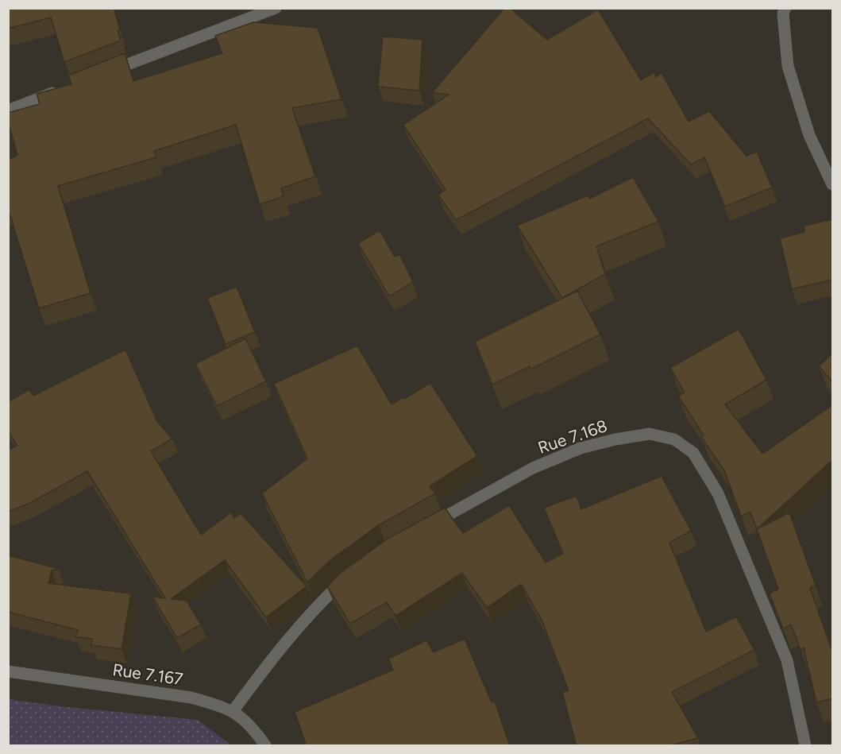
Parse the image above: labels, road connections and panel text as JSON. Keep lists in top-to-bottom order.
{
  "streets": {
    "street": ["Rue 7.168", "Rue 7.167"]
  }
}
